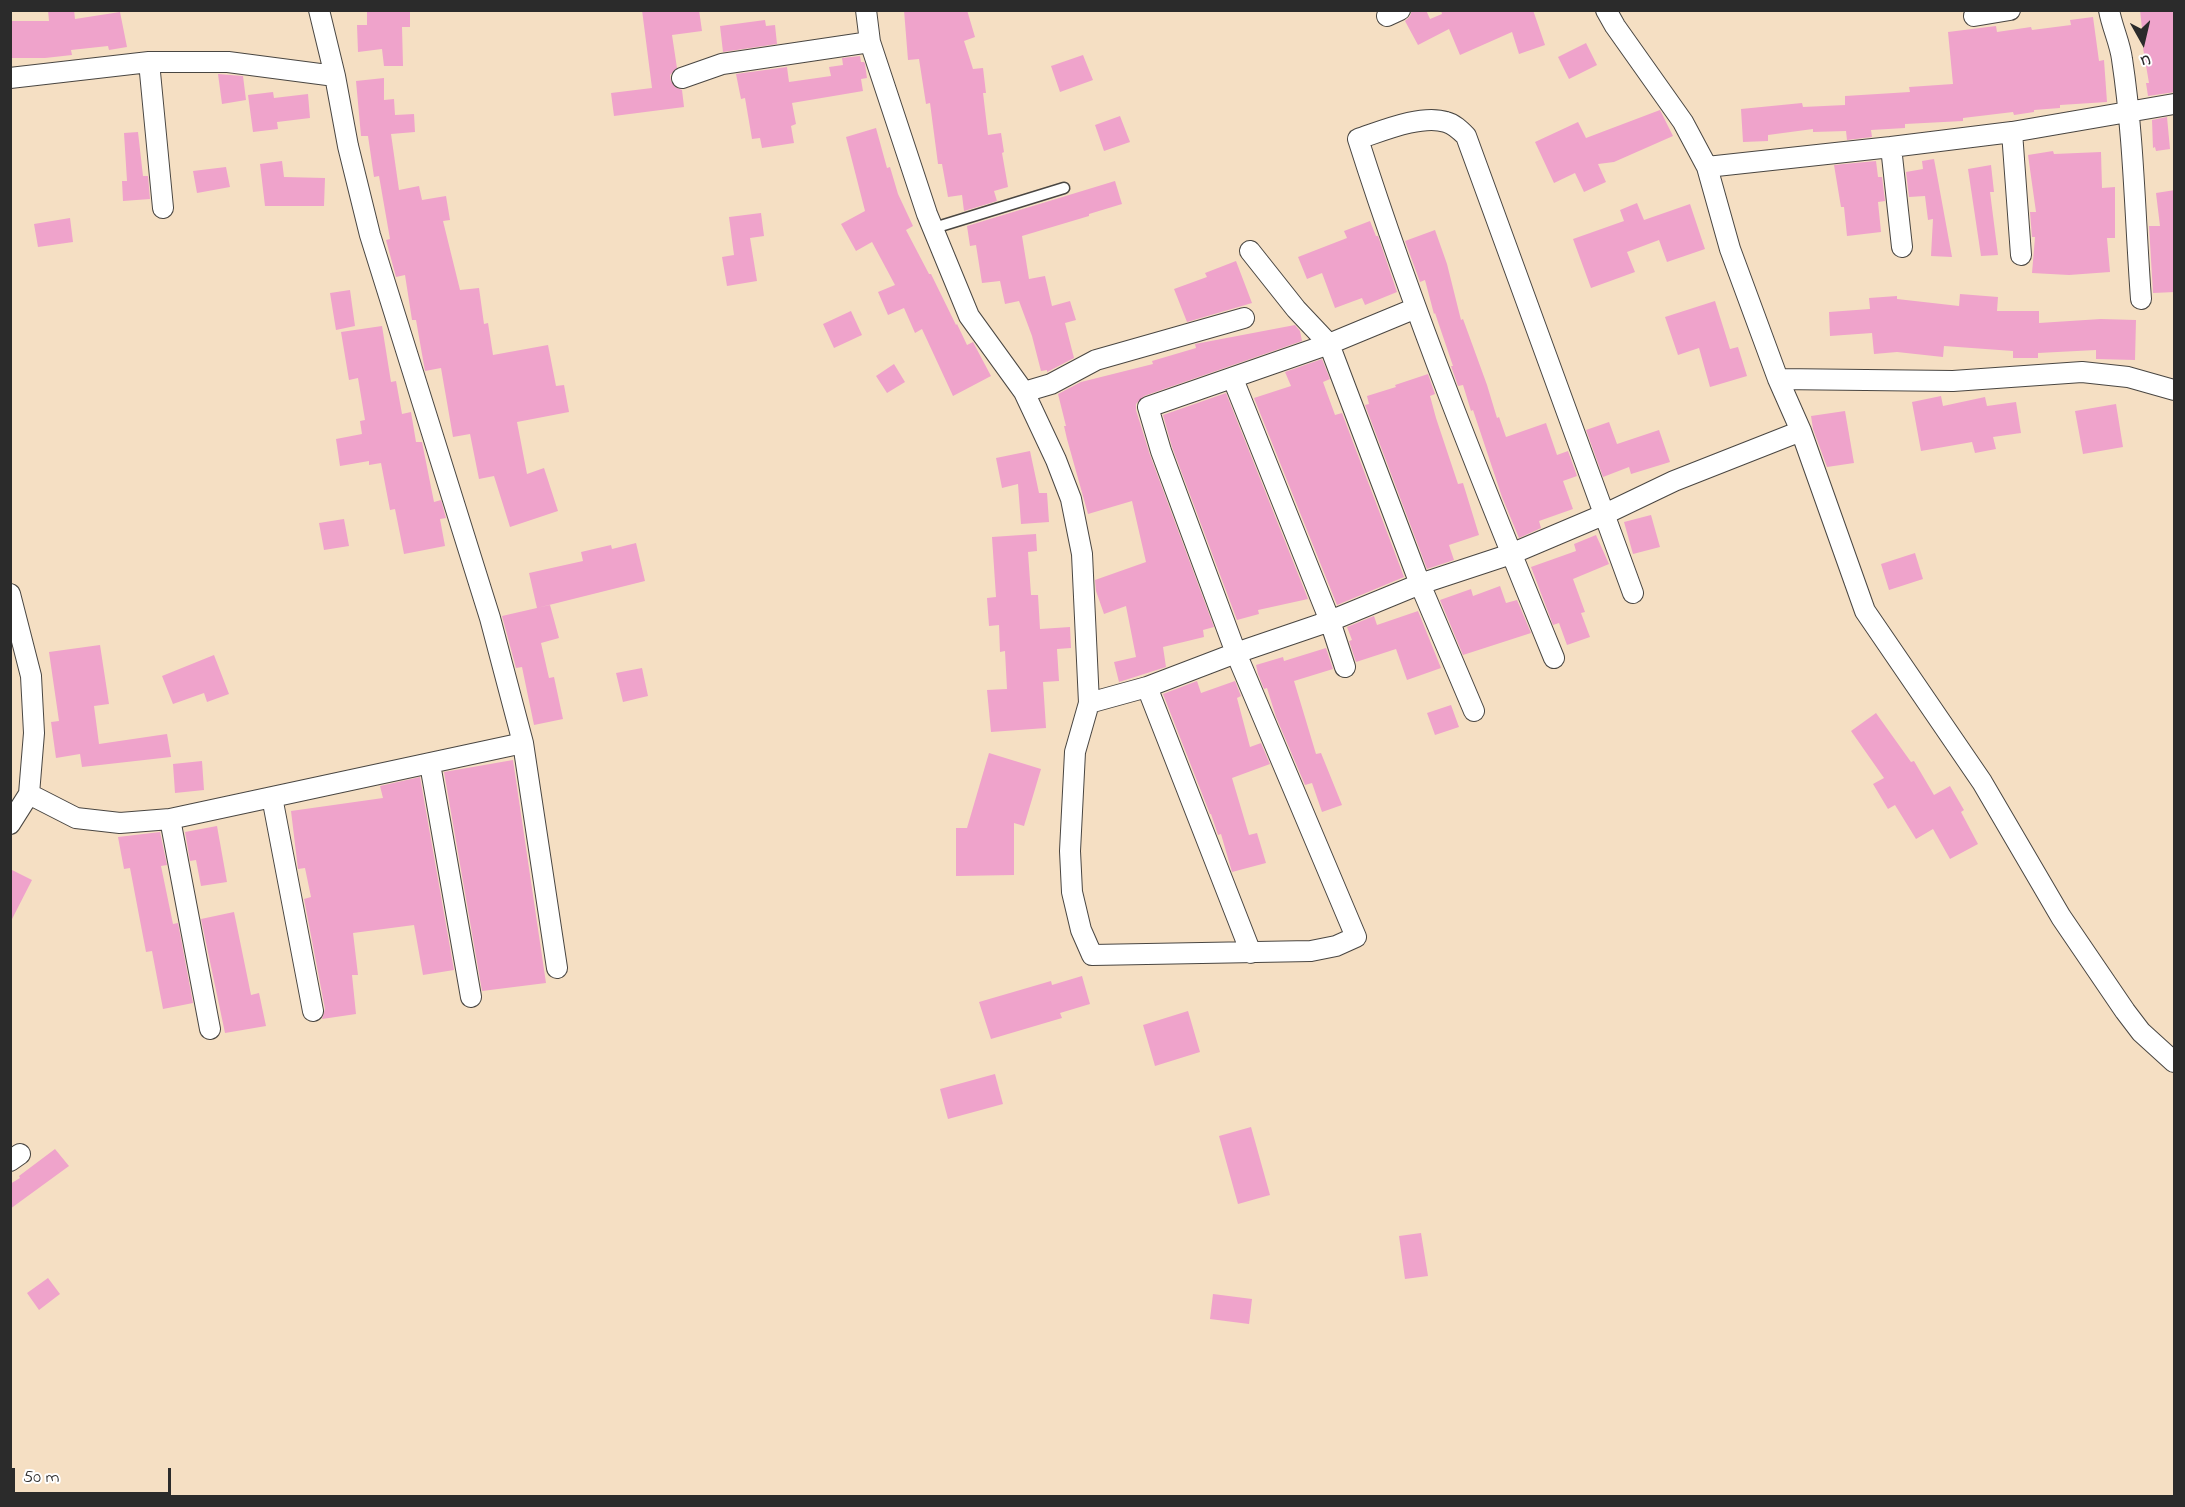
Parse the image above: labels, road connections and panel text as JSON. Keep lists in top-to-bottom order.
{
  "scale_bar": "50 m",
  "north": "bottom"
}
